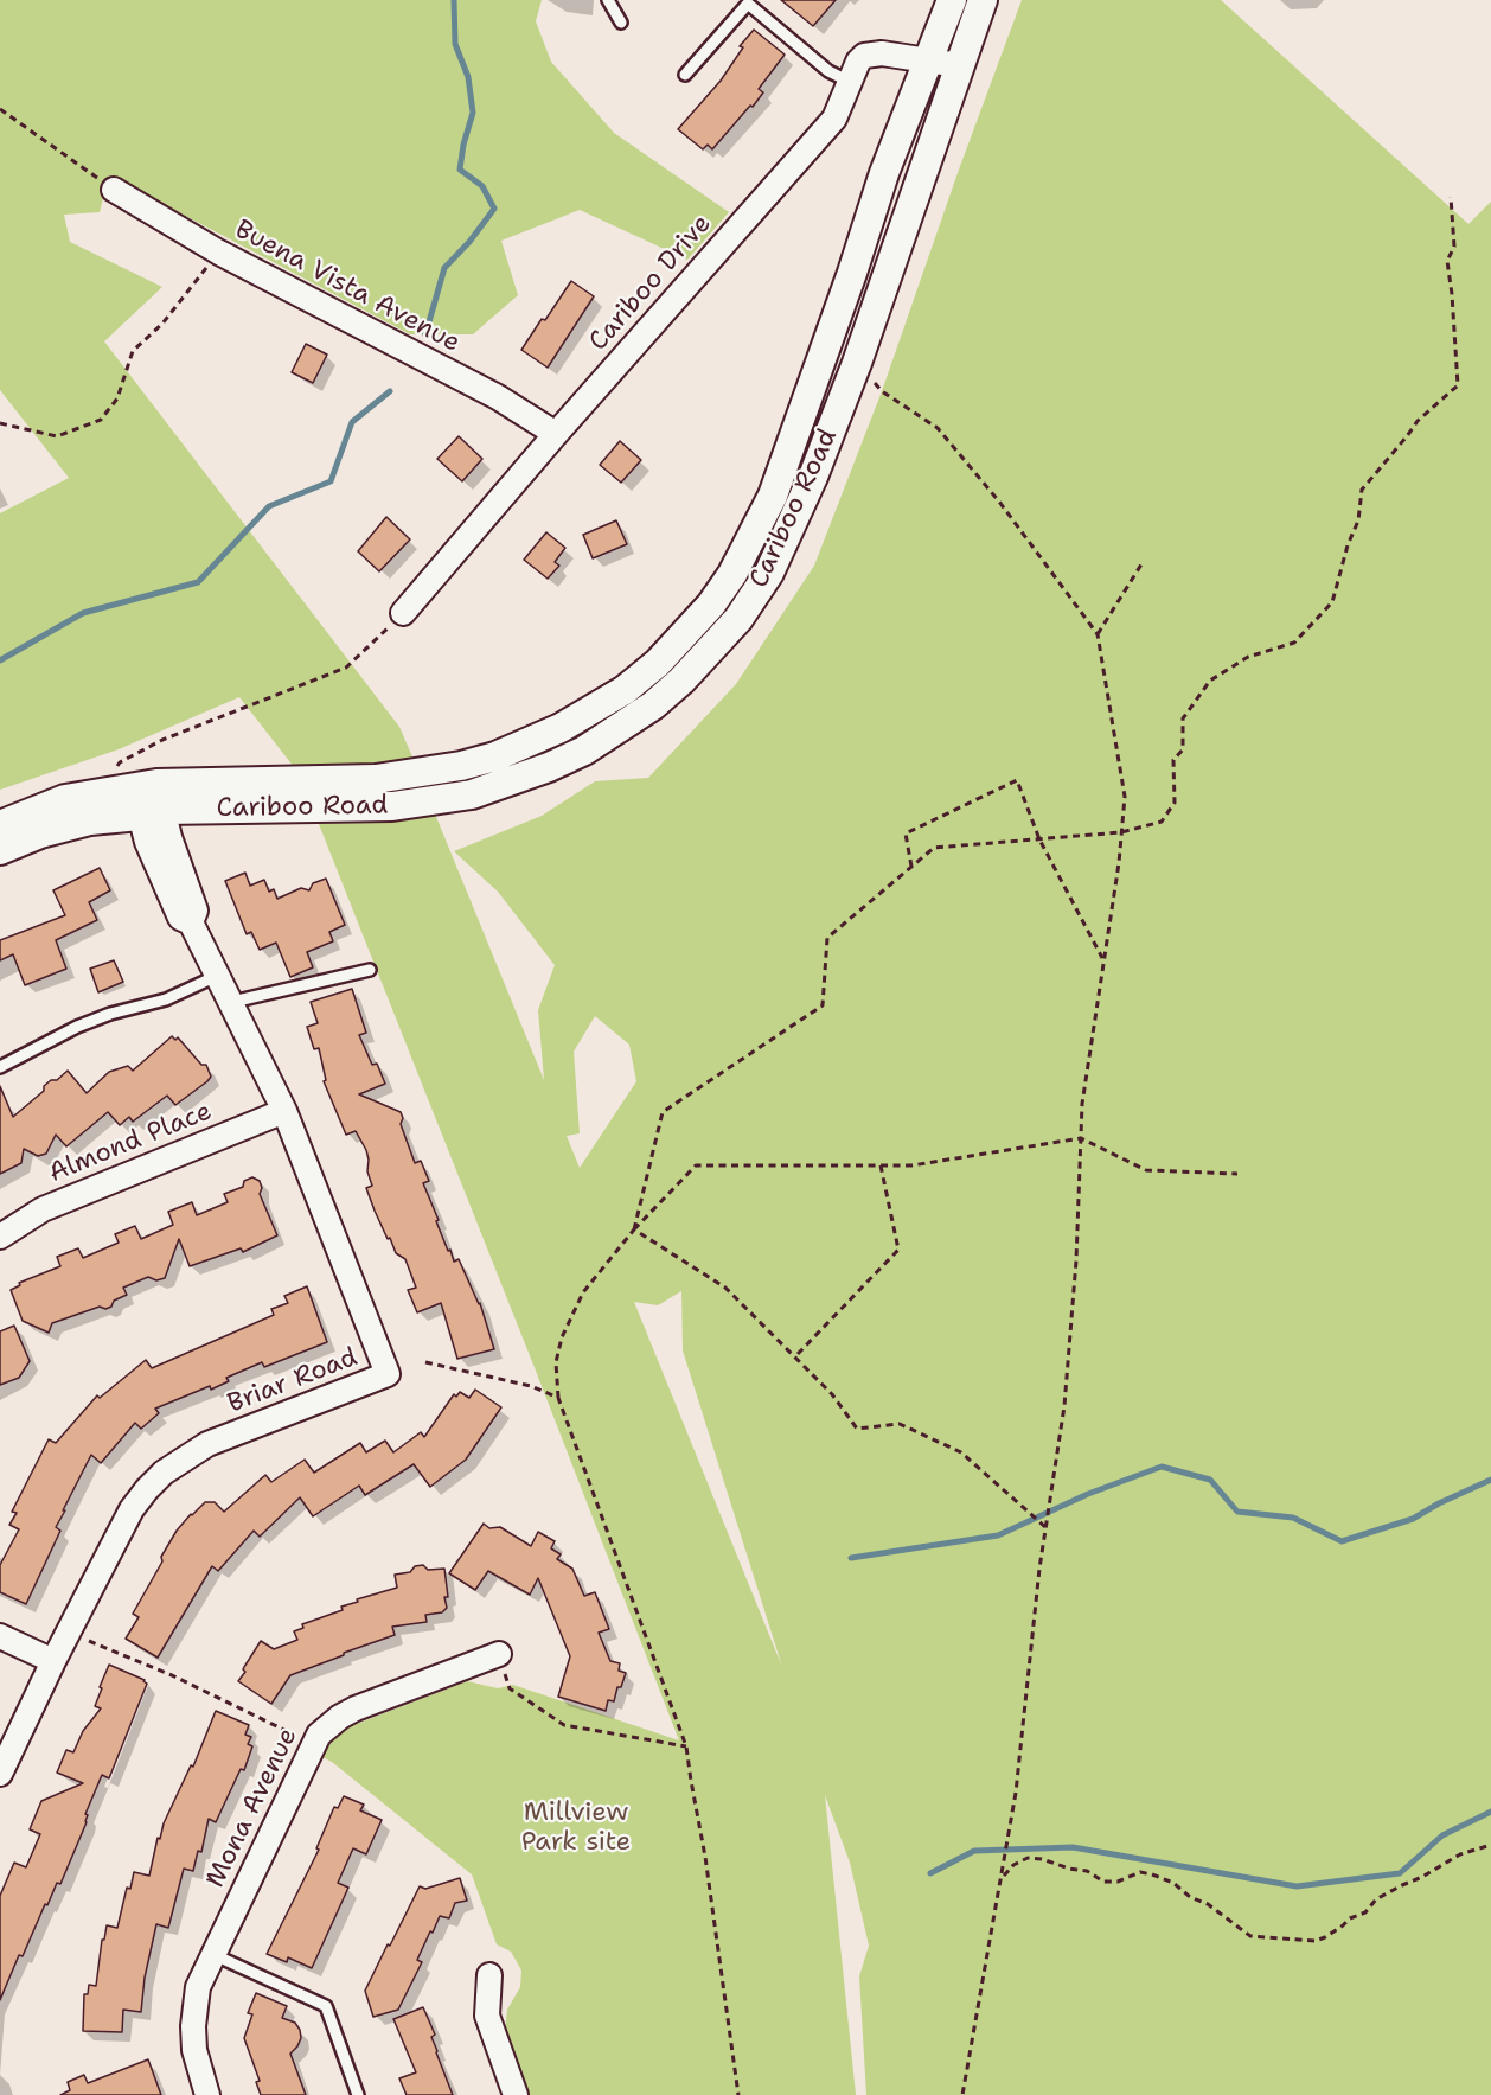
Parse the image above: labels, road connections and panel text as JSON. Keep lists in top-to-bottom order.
{
  "streets": {
    "street": [
      "Cariboo Drive",
      "Buena Vista Avenue",
      "Cariboo Road",
      "Almond Place",
      "Briar Road",
      "Mona Avenue"
    ]
  },
  "crossings": [
    ["Cariboo Drive", "Buena Vista Avenue"],
    ["Cariboo Drive", "Cariboo Road"],
    ["Cariboo Road", "Briar Road"],
    ["Almond Place", "Briar Road"]
  ],
  "parks": ["Millview Park site"]
}
